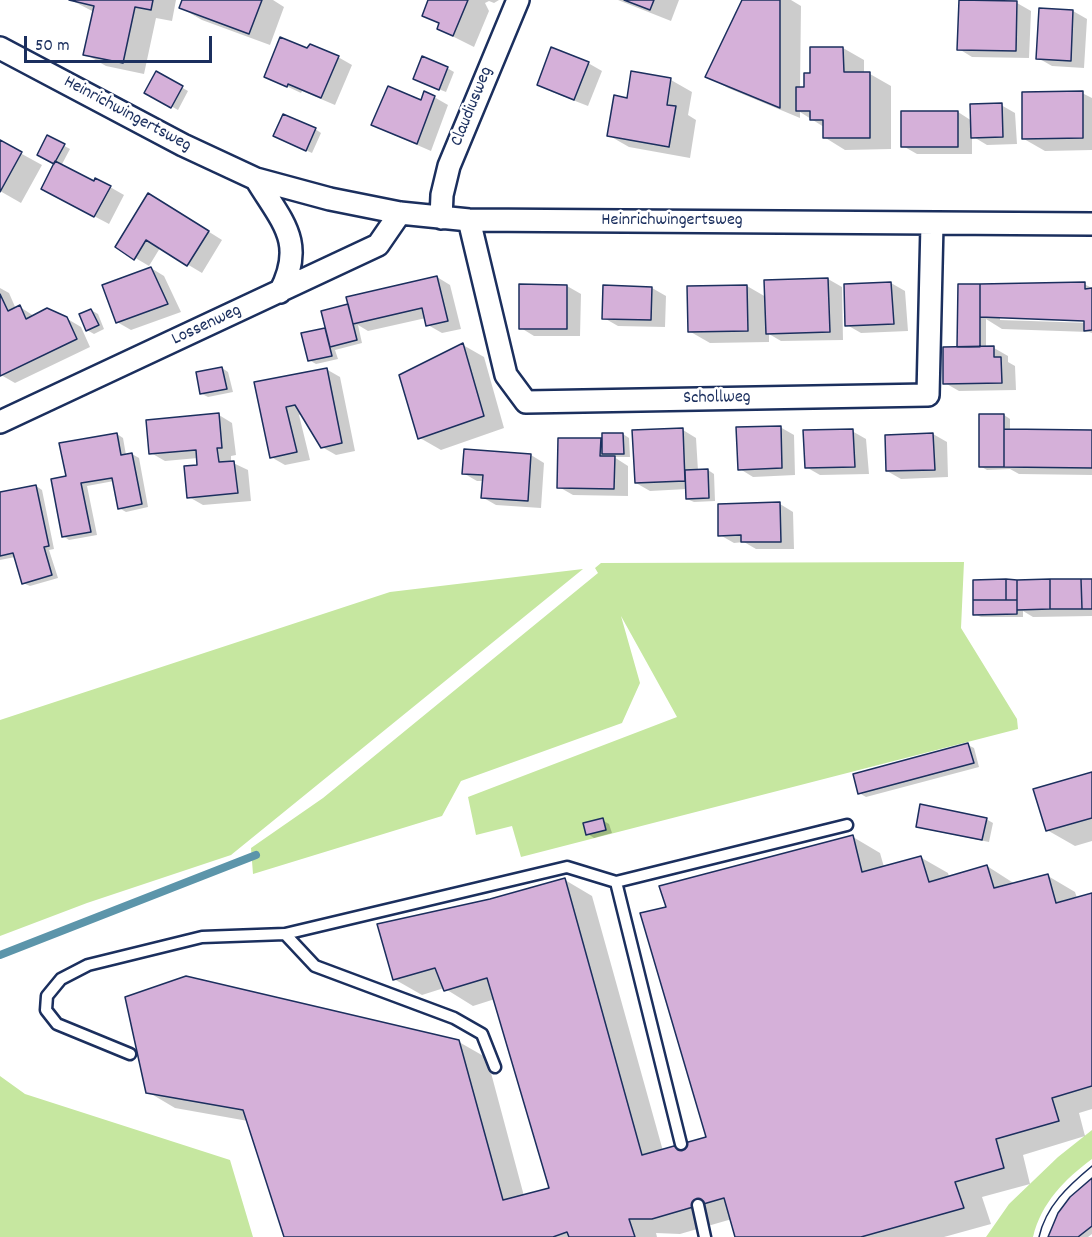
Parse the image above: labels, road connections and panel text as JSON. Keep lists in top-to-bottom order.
{
  "streets": {
    "street": [
      "Claudiusweg",
      "Heinrichwingertsweg",
      "Lossenweg",
      "Schollweg"
    ]
  },
  "crossings": [
    ["Claudiusweg", "Heinrichwingertsweg"],
    ["Heinrichwingertsweg", "Lossenweg"],
    ["Heinrichwingertsweg", "Schollweg"]
  ],
  "scale_bar": "50 m"
}
